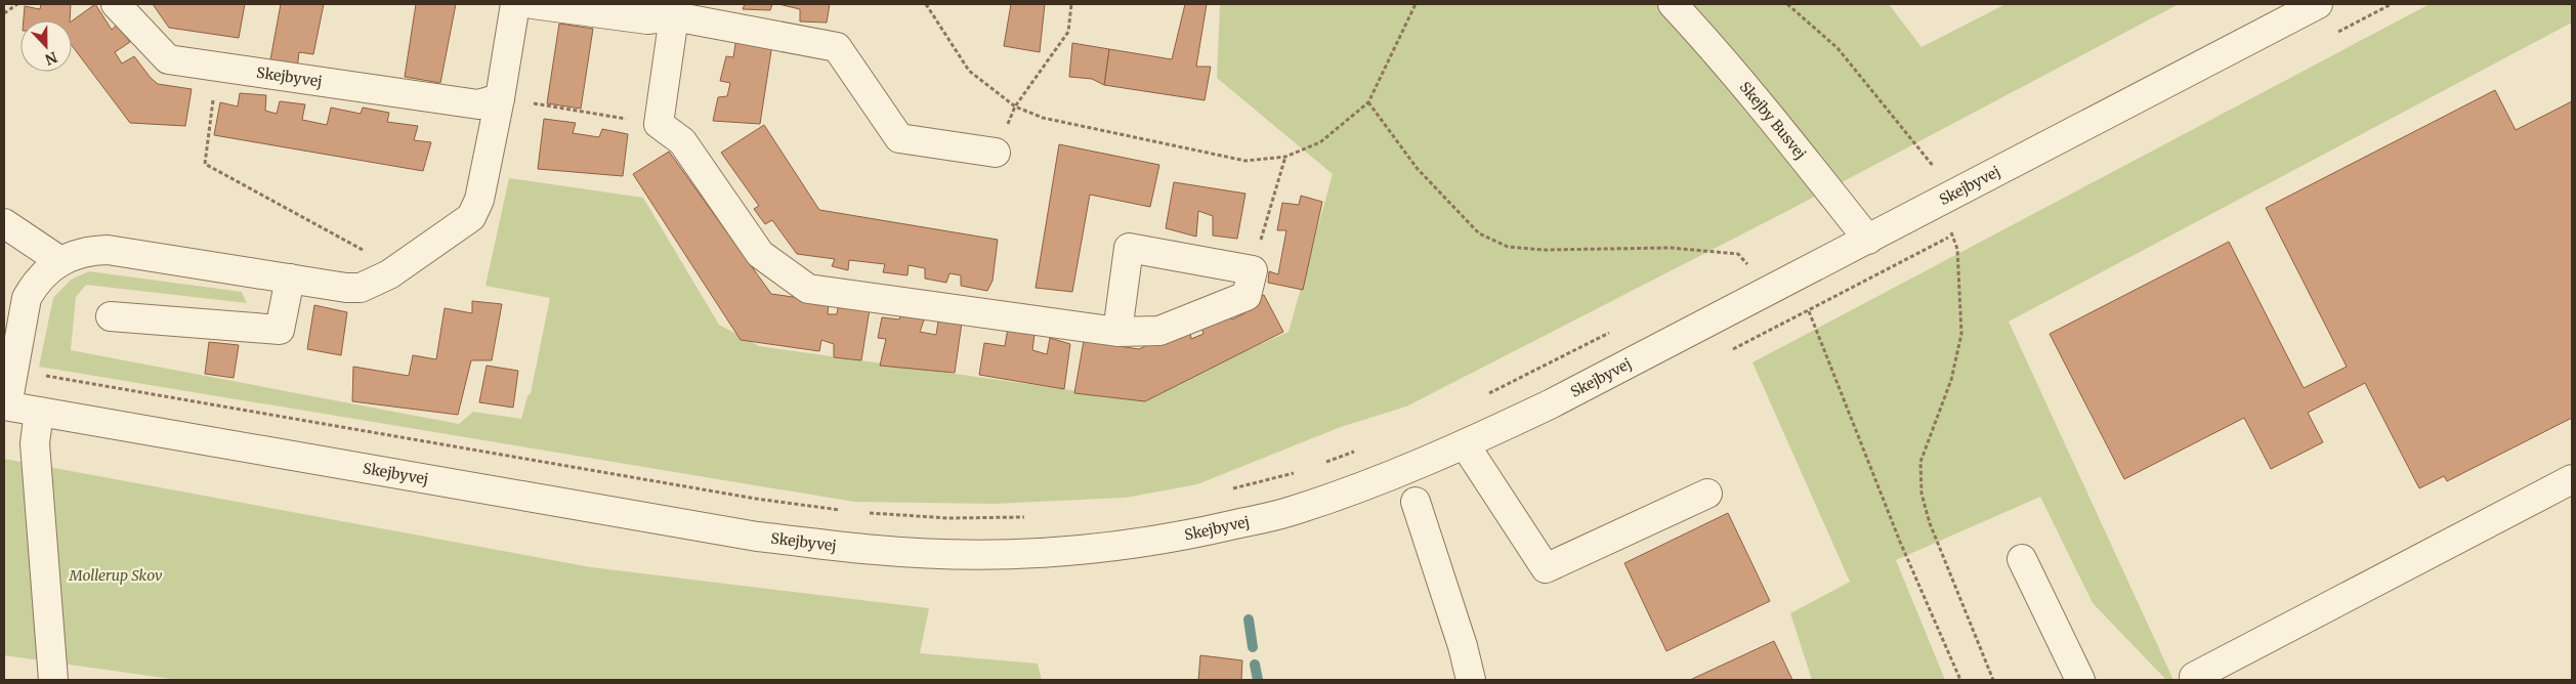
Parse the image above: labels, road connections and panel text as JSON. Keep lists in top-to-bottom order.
{
  "streets": {
    "street": ["Skejbyvej", "Skejby Busvej"]
  },
  "crossings": [
    ["Skejbyvej", "Skejby Busvej"]
  ],
  "parks": ["Mollerup Skov"],
  "north": "bottom"
}
